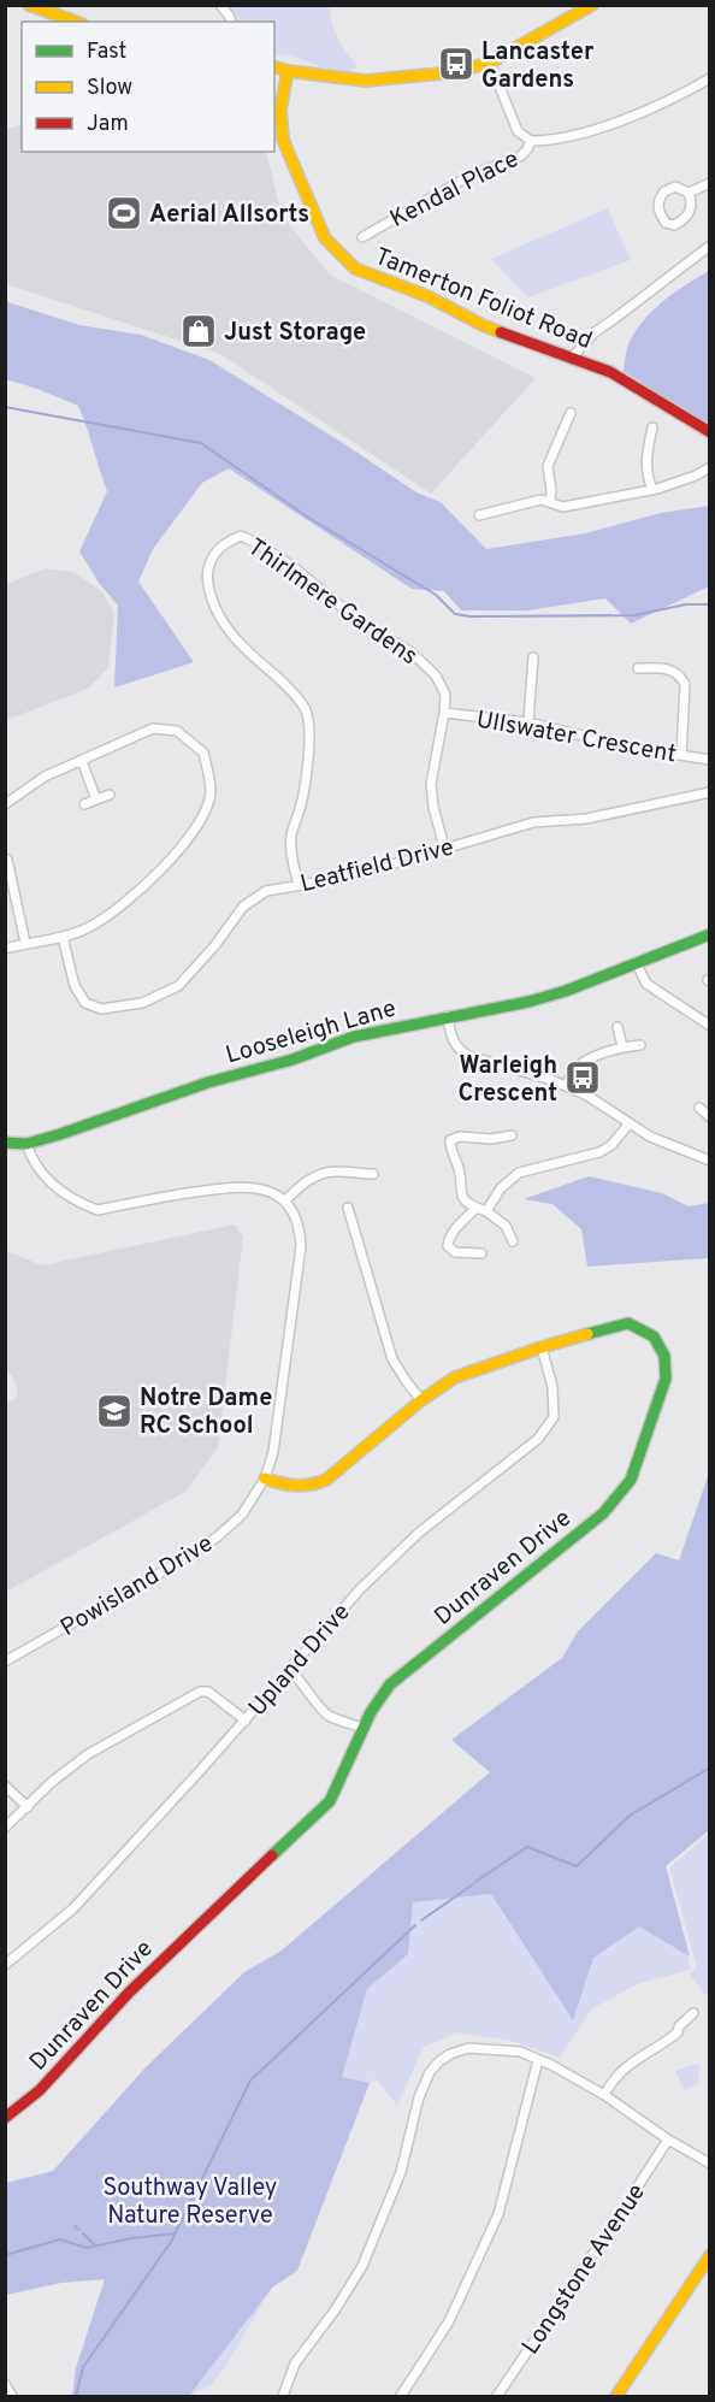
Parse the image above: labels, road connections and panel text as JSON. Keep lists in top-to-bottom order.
{
  "streets": {
    "street": [
      "Kendal Place",
      "Tamerton Foliot Road",
      "Thirlmere Gardens",
      "Ullswater Crescent",
      "Leatfield Drive",
      "Looseleigh Lane",
      "Dunraven Drive",
      "Powisland Drive",
      "Upland Drive",
      "Longstone Avenue"
    ]
  },
  "crossings": [
    ["Thirlmere Gardens", "Ullswater Crescent"],
    ["Thirlmere Gardens", "Leatfield Drive"],
    ["Dunraven Drive", "Powisland Drive"],
    ["Dunraven Drive", "Upland Drive"]
  ],
  "parks": ["Southway Valley Nature Reserve"],
  "places": {
    "bus stop": ["Lancaster Gardens", "Warleigh Crescent"],
    "sports": ["Aerial Allsorts"],
    "shop": ["Just Storage"],
    "school or university": ["Notre Dame RC School"]
  },
  "legend": ["Fast", "Slow", "Jam"]
}
